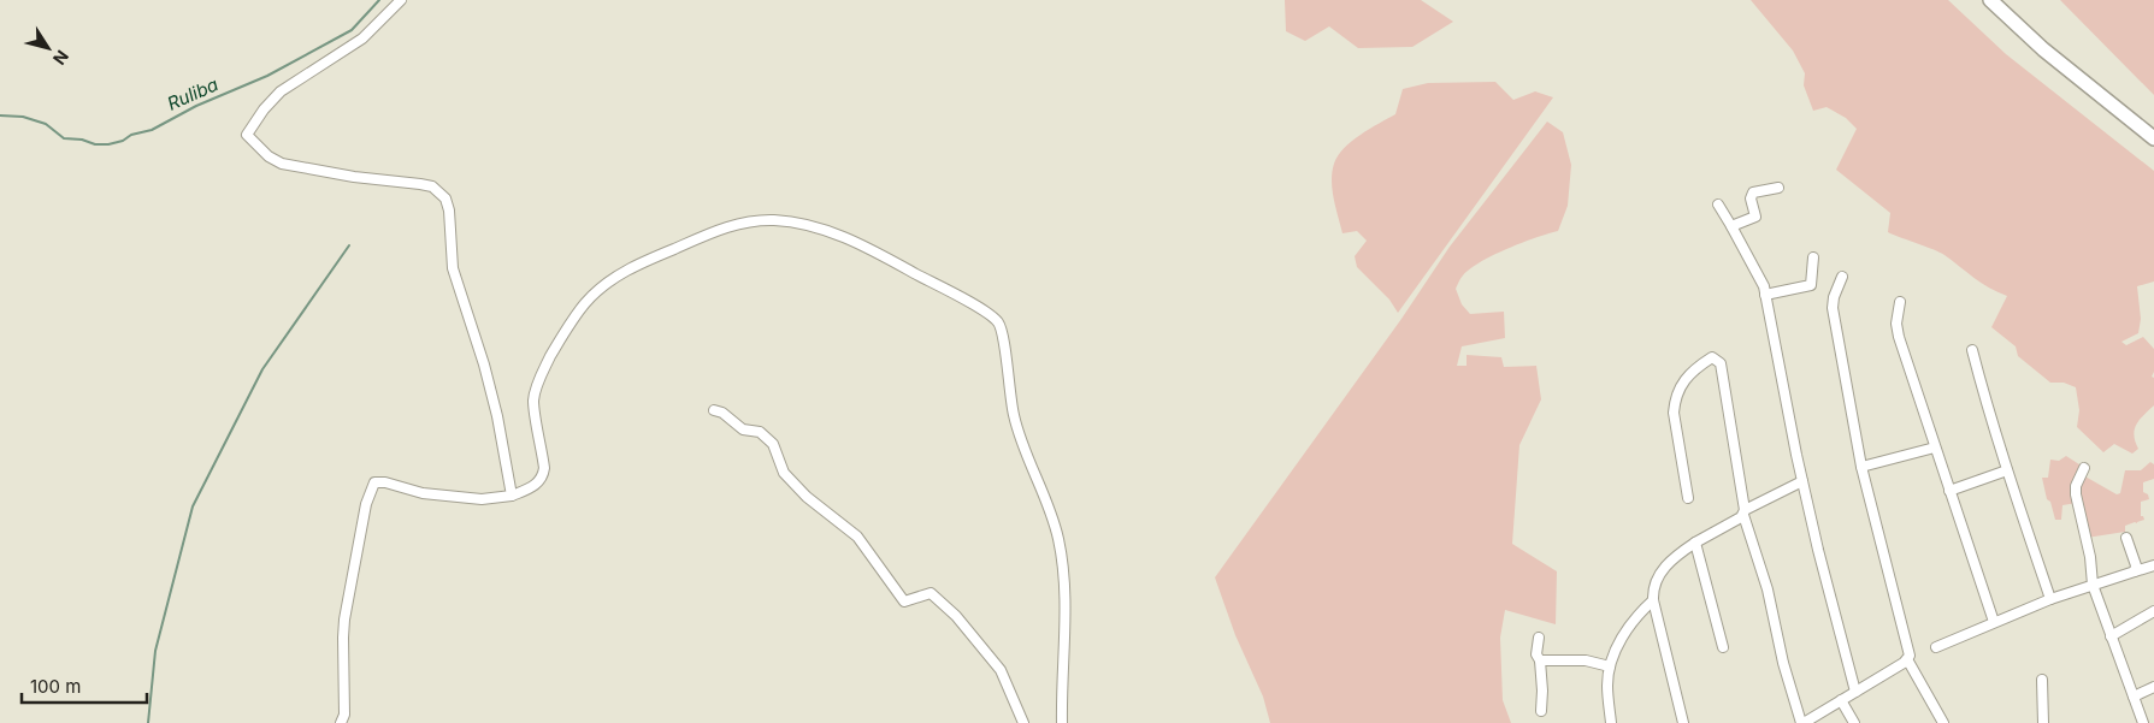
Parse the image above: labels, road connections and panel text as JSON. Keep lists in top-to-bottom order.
{
  "water": ["Ruliba"],
  "scale_bar": "100 m",
  "north": "bottom right"
}
